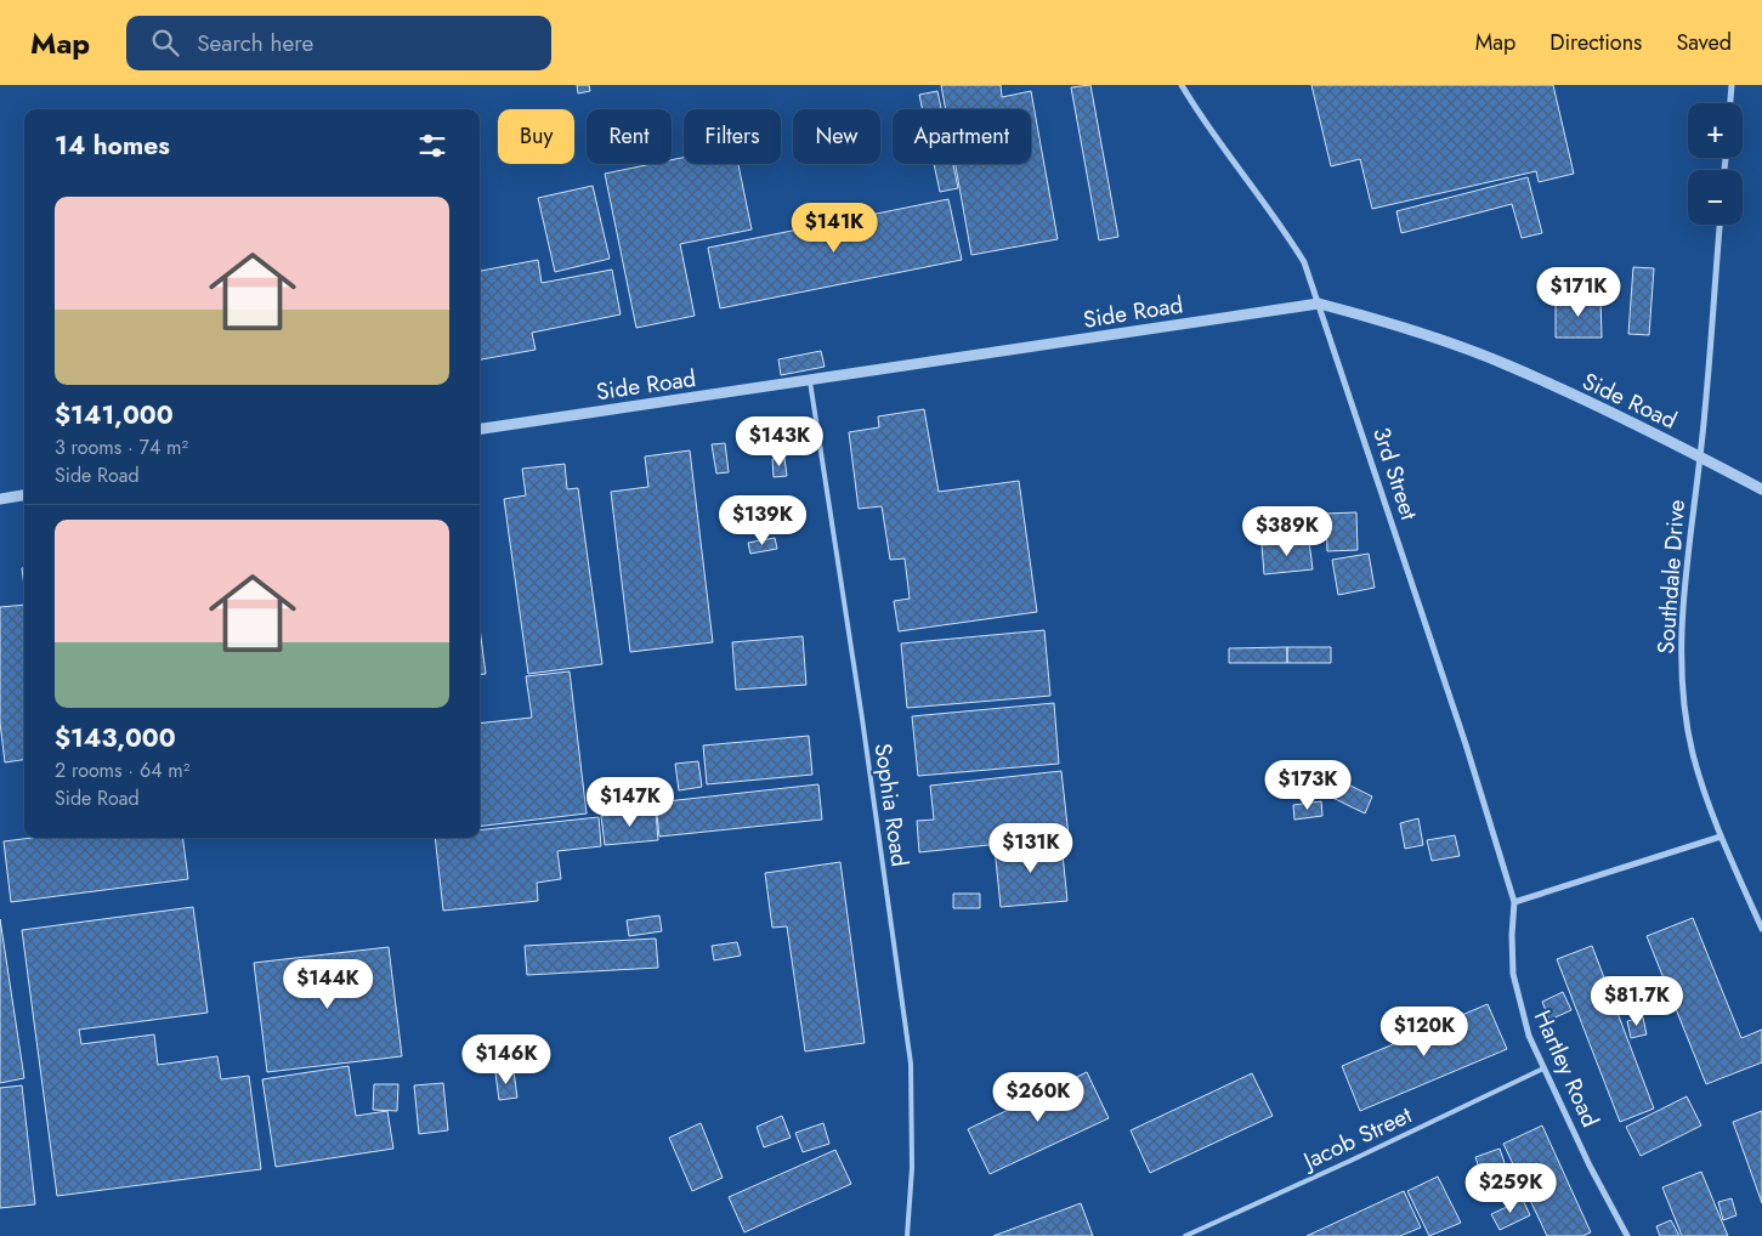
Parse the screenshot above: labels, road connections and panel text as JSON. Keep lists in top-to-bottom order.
{
  "streets": {
    "street": [
      "Side Road",
      "3rd Street",
      "Southdale Drive",
      "Hartley Road"
    ],
    "lane": ["Sophia Road", "Jacob Street"]
  },
  "crossings": [
    ["Side Road", "3rd Street"],
    ["Side Road", "Southdale Drive"],
    ["Side Road", "Sophia Road"],
    ["3rd Street", "Hartley Road"],
    ["Hartley Road", "Jacob Street"]
  ],
  "page": {
    "header": "Map",
    "search": "Search here",
    "nav": ["Map", "Directions", "Saved"],
    "map_buttons": ["+", "−"],
    "chip": [
      "Buy",
      "Rent",
      "Filters",
      "New",
      "Apartment"
    ],
    "heading": "14 homes",
    "list": [
      {
        "name": "$141,000",
        "note": "3 rooms · 74 m² · Side Road"
      },
      {
        "name": "$143,000",
        "note": "2 rooms · 64 m² · Side Road"
      }
    ],
    "price": [
      "$141K",
      "$171K",
      "$143K",
      "$139K",
      "$389K",
      "$173K",
      "$147K",
      "$131K",
      "$144K",
      "$81.7K",
      "$120K",
      "$146K",
      "$260K",
      "$259K"
    ]
  }
}
